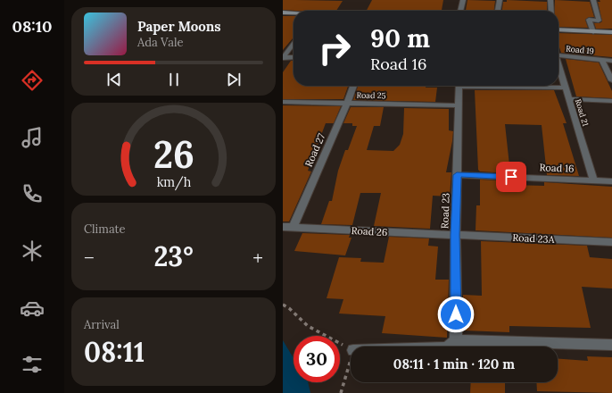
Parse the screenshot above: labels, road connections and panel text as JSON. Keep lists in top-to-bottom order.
{
  "streets": {
    "street": [
      "Road 19",
      "Road 25",
      "Road 21",
      "Road 27",
      "Road 16",
      "Road 23",
      "Road 26",
      "Road 23A"
    ]
  },
  "crossings": [
    ["Road 25", "Road 27"],
    ["Road 25", "Road 23"],
    ["Road 21", "Road 16"],
    ["Road 27", "Road 26"],
    ["Road 16", "Road 23"],
    ["Road 23", "Road 26"],
    ["Road 23", "Road 23A"],
    ["Road 26", "Road 23A"]
  ],
  "page": {
    "tabs": "08:10",
    "turn": ["90 m", "Road 16"],
    "song": ["Paper Moons", "Ada Vale"],
    "tile": [
      "Climate",
      ["Arrival", "08:11"]
    ],
    "heat": ["−", "23°", "+"],
    "limit": "30",
    "trip": "08:11 · 1 min · 120 m",
    "gauge": ["26", "km/h"]
  }
}
